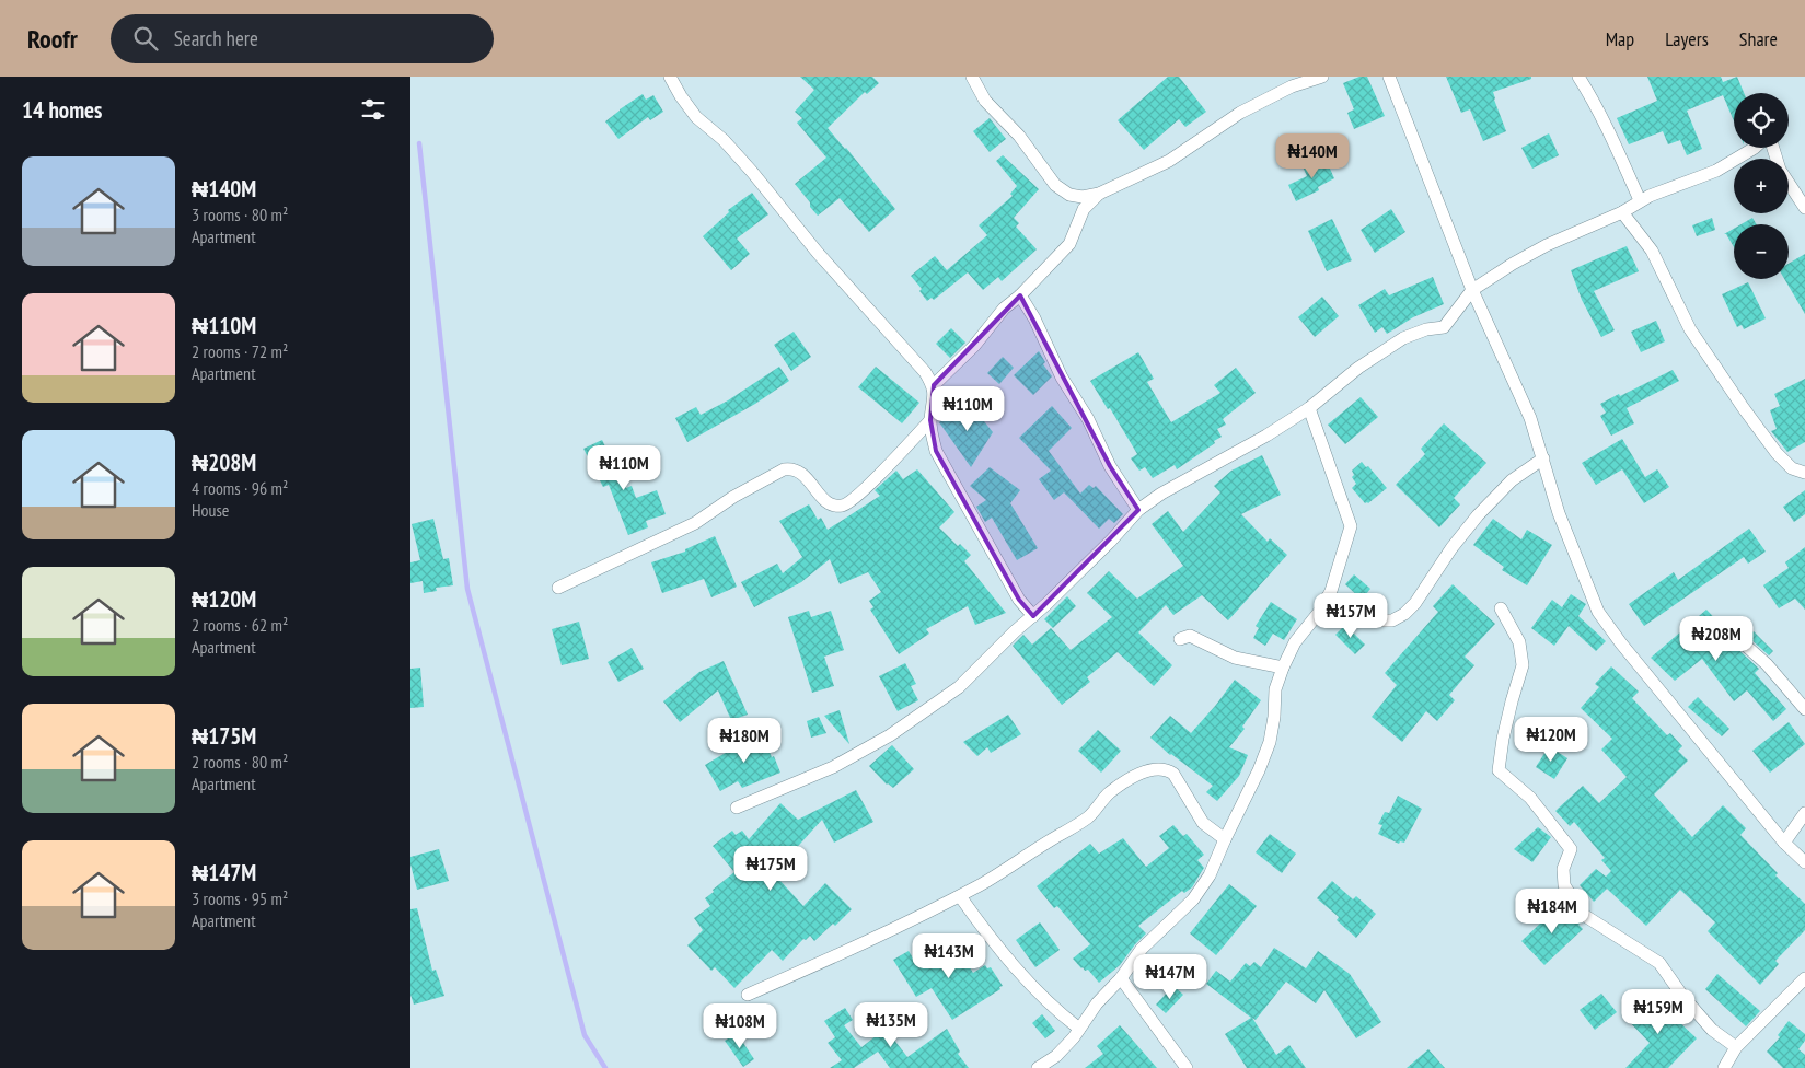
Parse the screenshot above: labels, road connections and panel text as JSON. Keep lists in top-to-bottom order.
{
  "page": {
    "header": "Roofr",
    "search": "Search here",
    "nav": ["Map", "Layers", "Share"],
    "heading": "14 homes",
    "map_buttons": ["+", "−"],
    "price": [
      "₦140M",
      "₦110M",
      "₦110M",
      "₦157M",
      "₦208M",
      "₦120M",
      "₦180M",
      "₦175M",
      "₦184M",
      "₦143M",
      "₦147M",
      "₦159M",
      "₦135M",
      "₦108M"
    ],
    "list": [
      {
        "name": "₦140M",
        "note": "3 rooms · 80 m² · Apartment"
      },
      {
        "name": "₦110M",
        "note": "2 rooms · 72 m² · Apartment"
      },
      {
        "name": "₦208M",
        "note": "4 rooms · 96 m² · House"
      },
      {
        "name": "₦120M",
        "note": "2 rooms · 62 m² · Apartment"
      },
      {
        "name": "₦175M",
        "note": "2 rooms · 80 m² · Apartment"
      },
      {
        "name": "₦147M",
        "note": "3 rooms · 95 m² · Apartment"
      }
    ]
  }
}
